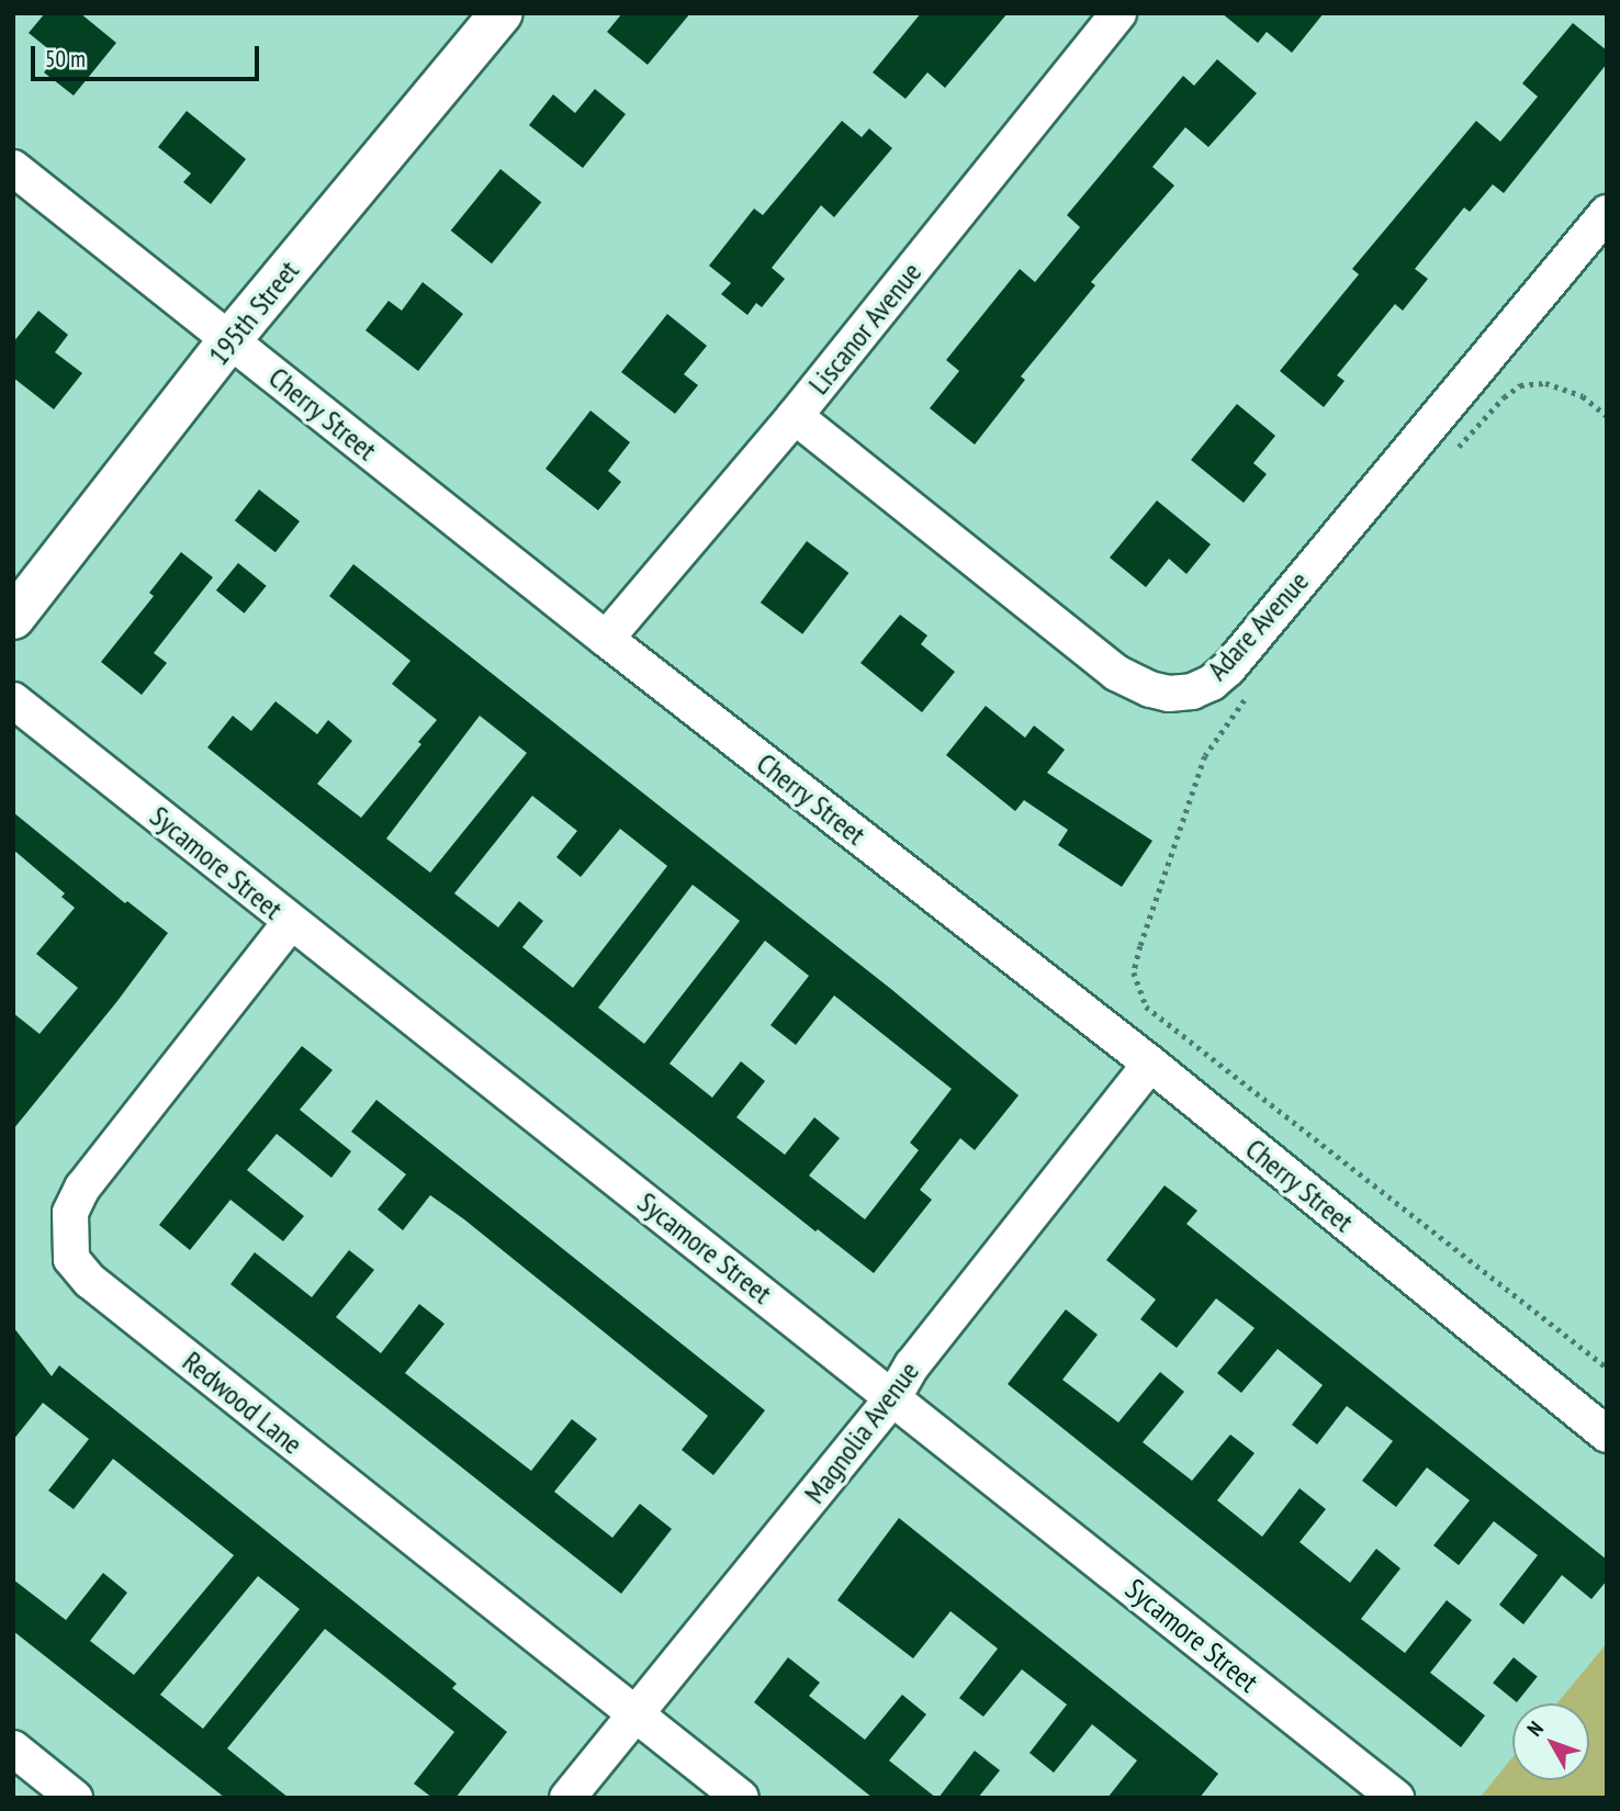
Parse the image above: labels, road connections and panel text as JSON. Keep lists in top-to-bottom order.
{
  "streets": {
    "street": [
      "195th Street",
      "Liscanor Avenue",
      "Cherry Street",
      "Adare Avenue",
      "Sycamore Street",
      "Redwood Lane",
      "Magnolia Avenue"
    ]
  },
  "crossings": [
    ["195th Street", "Cherry Street"],
    ["Liscanor Avenue", "Cherry Street"],
    ["Liscanor Avenue", "Adare Avenue"],
    ["Cherry Street", "Magnolia Avenue"],
    ["Sycamore Street", "Redwood Lane"],
    ["Sycamore Street", "Magnolia Avenue"],
    ["Redwood Lane", "Magnolia Avenue"]
  ],
  "scale_bar": "50 m",
  "north": "top left"
}
